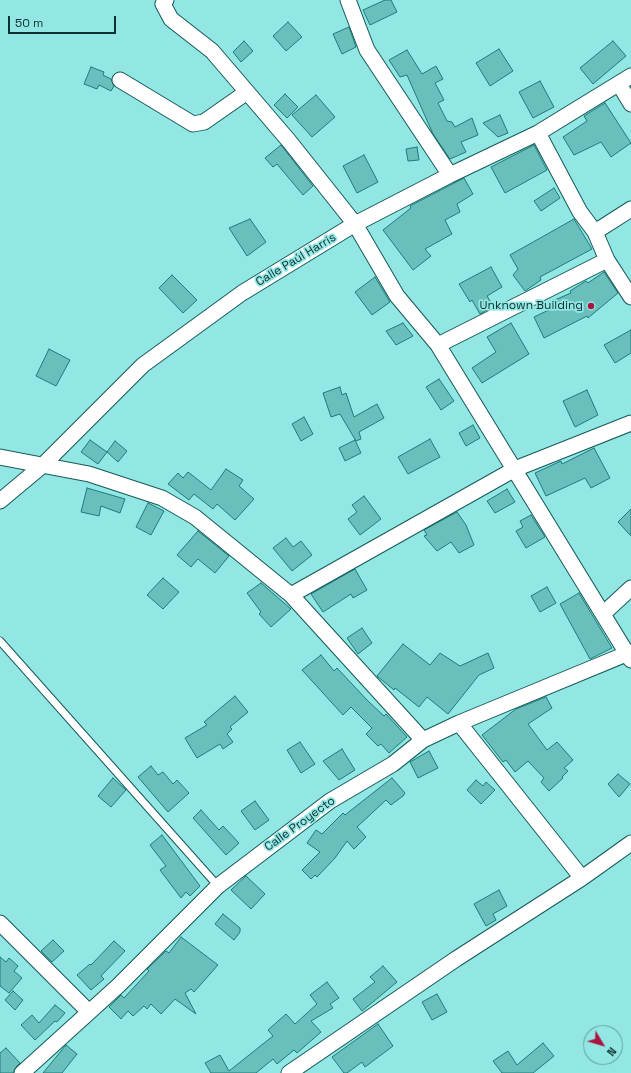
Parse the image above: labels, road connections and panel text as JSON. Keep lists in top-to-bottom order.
{
  "streets": {
    "street": ["Calle Paúl Harris", "Calle Proyecto"]
  },
  "places": ["Unknown Building"],
  "scale_bar": "50 m",
  "north": "bottom right"
}
